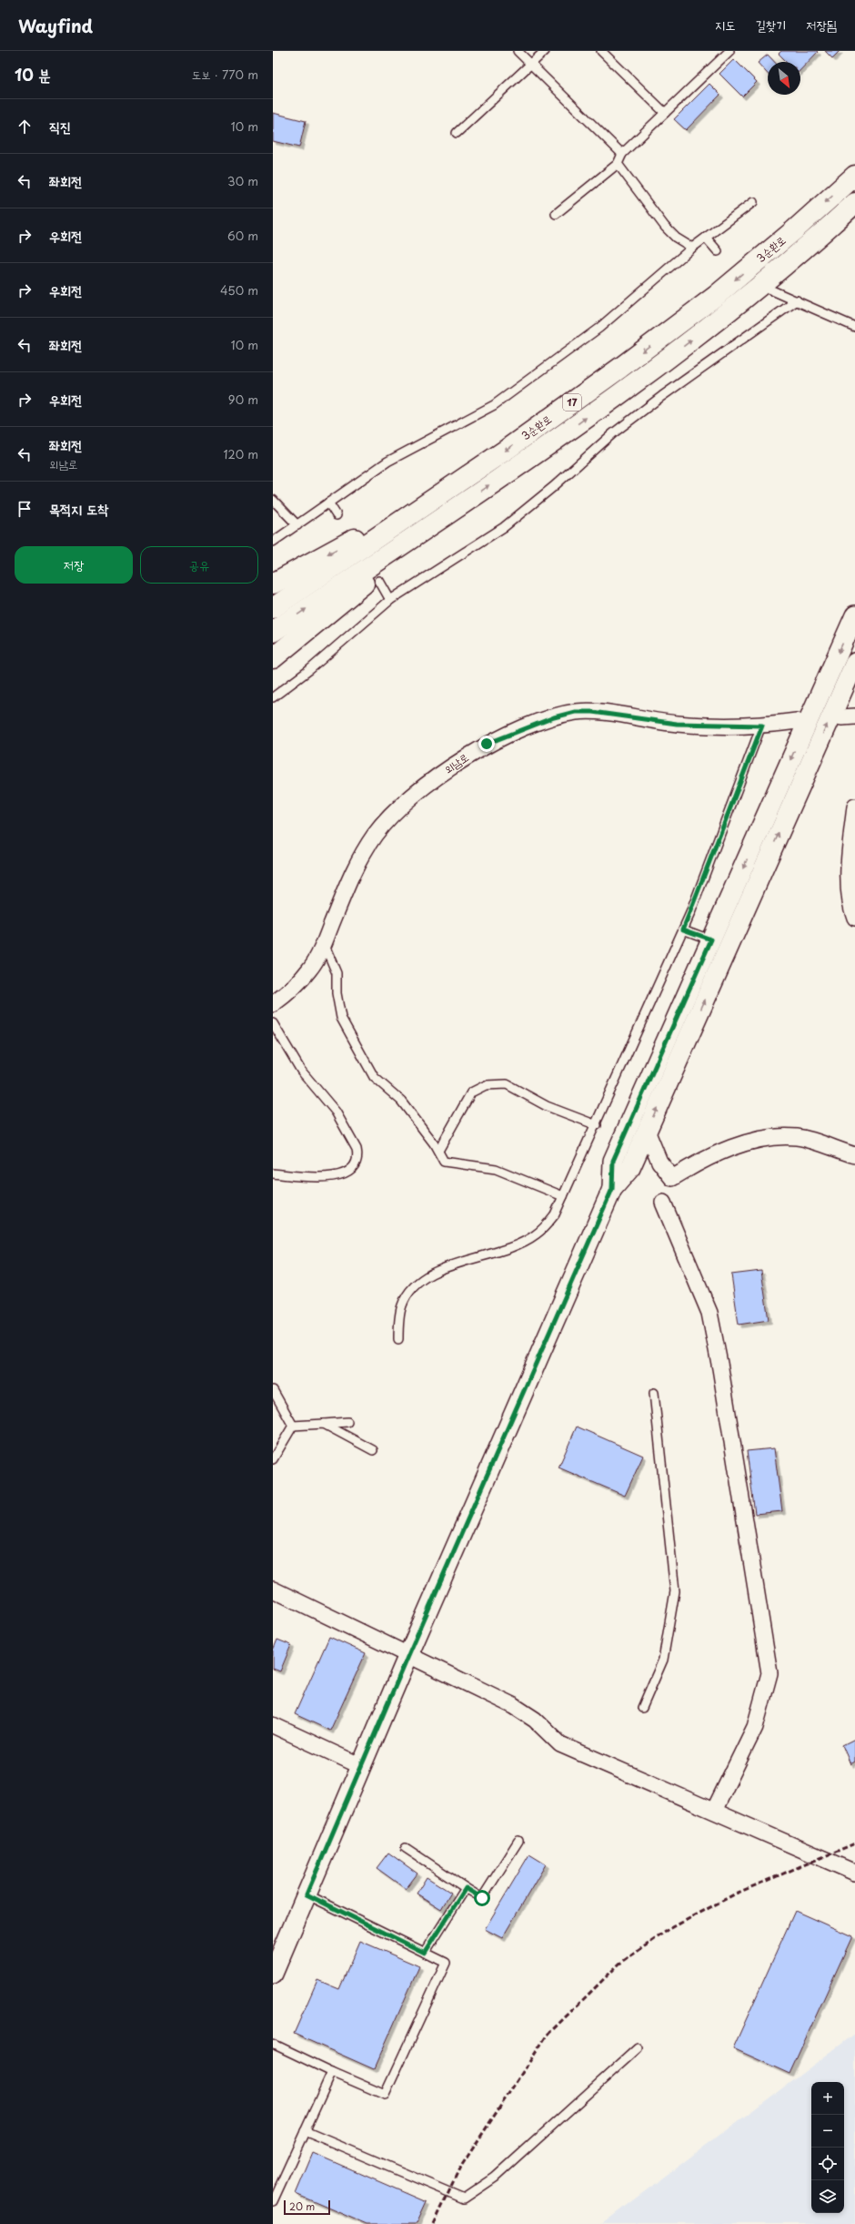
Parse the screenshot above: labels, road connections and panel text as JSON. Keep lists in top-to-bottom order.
{
  "streets": {
    "highway": ["3순환로", "17"],
    "street": ["외남로"]
  },
  "scale_bar": "20 m",
  "north": "bottom right",
  "page": {
    "header": "Wayfind",
    "nav": ["지도", "길찾기", "저장됨"],
    "heading": ["10 분", "도보 · 770 m"],
    "list": [
      ["직진", "10 m"],
      ["좌회전", "30 m"],
      ["우회전", "60 m"],
      ["우회전", "450 m"],
      ["좌회전", "10 m"],
      ["우회전", "90 m"],
      ["좌회전", "외남로", "120 m"],
      "목적지 도착"
    ],
    "buttons": ["저장", "공유"],
    "map_buttons": ["+", "−"],
    "scale": "20 m"
  }
}
